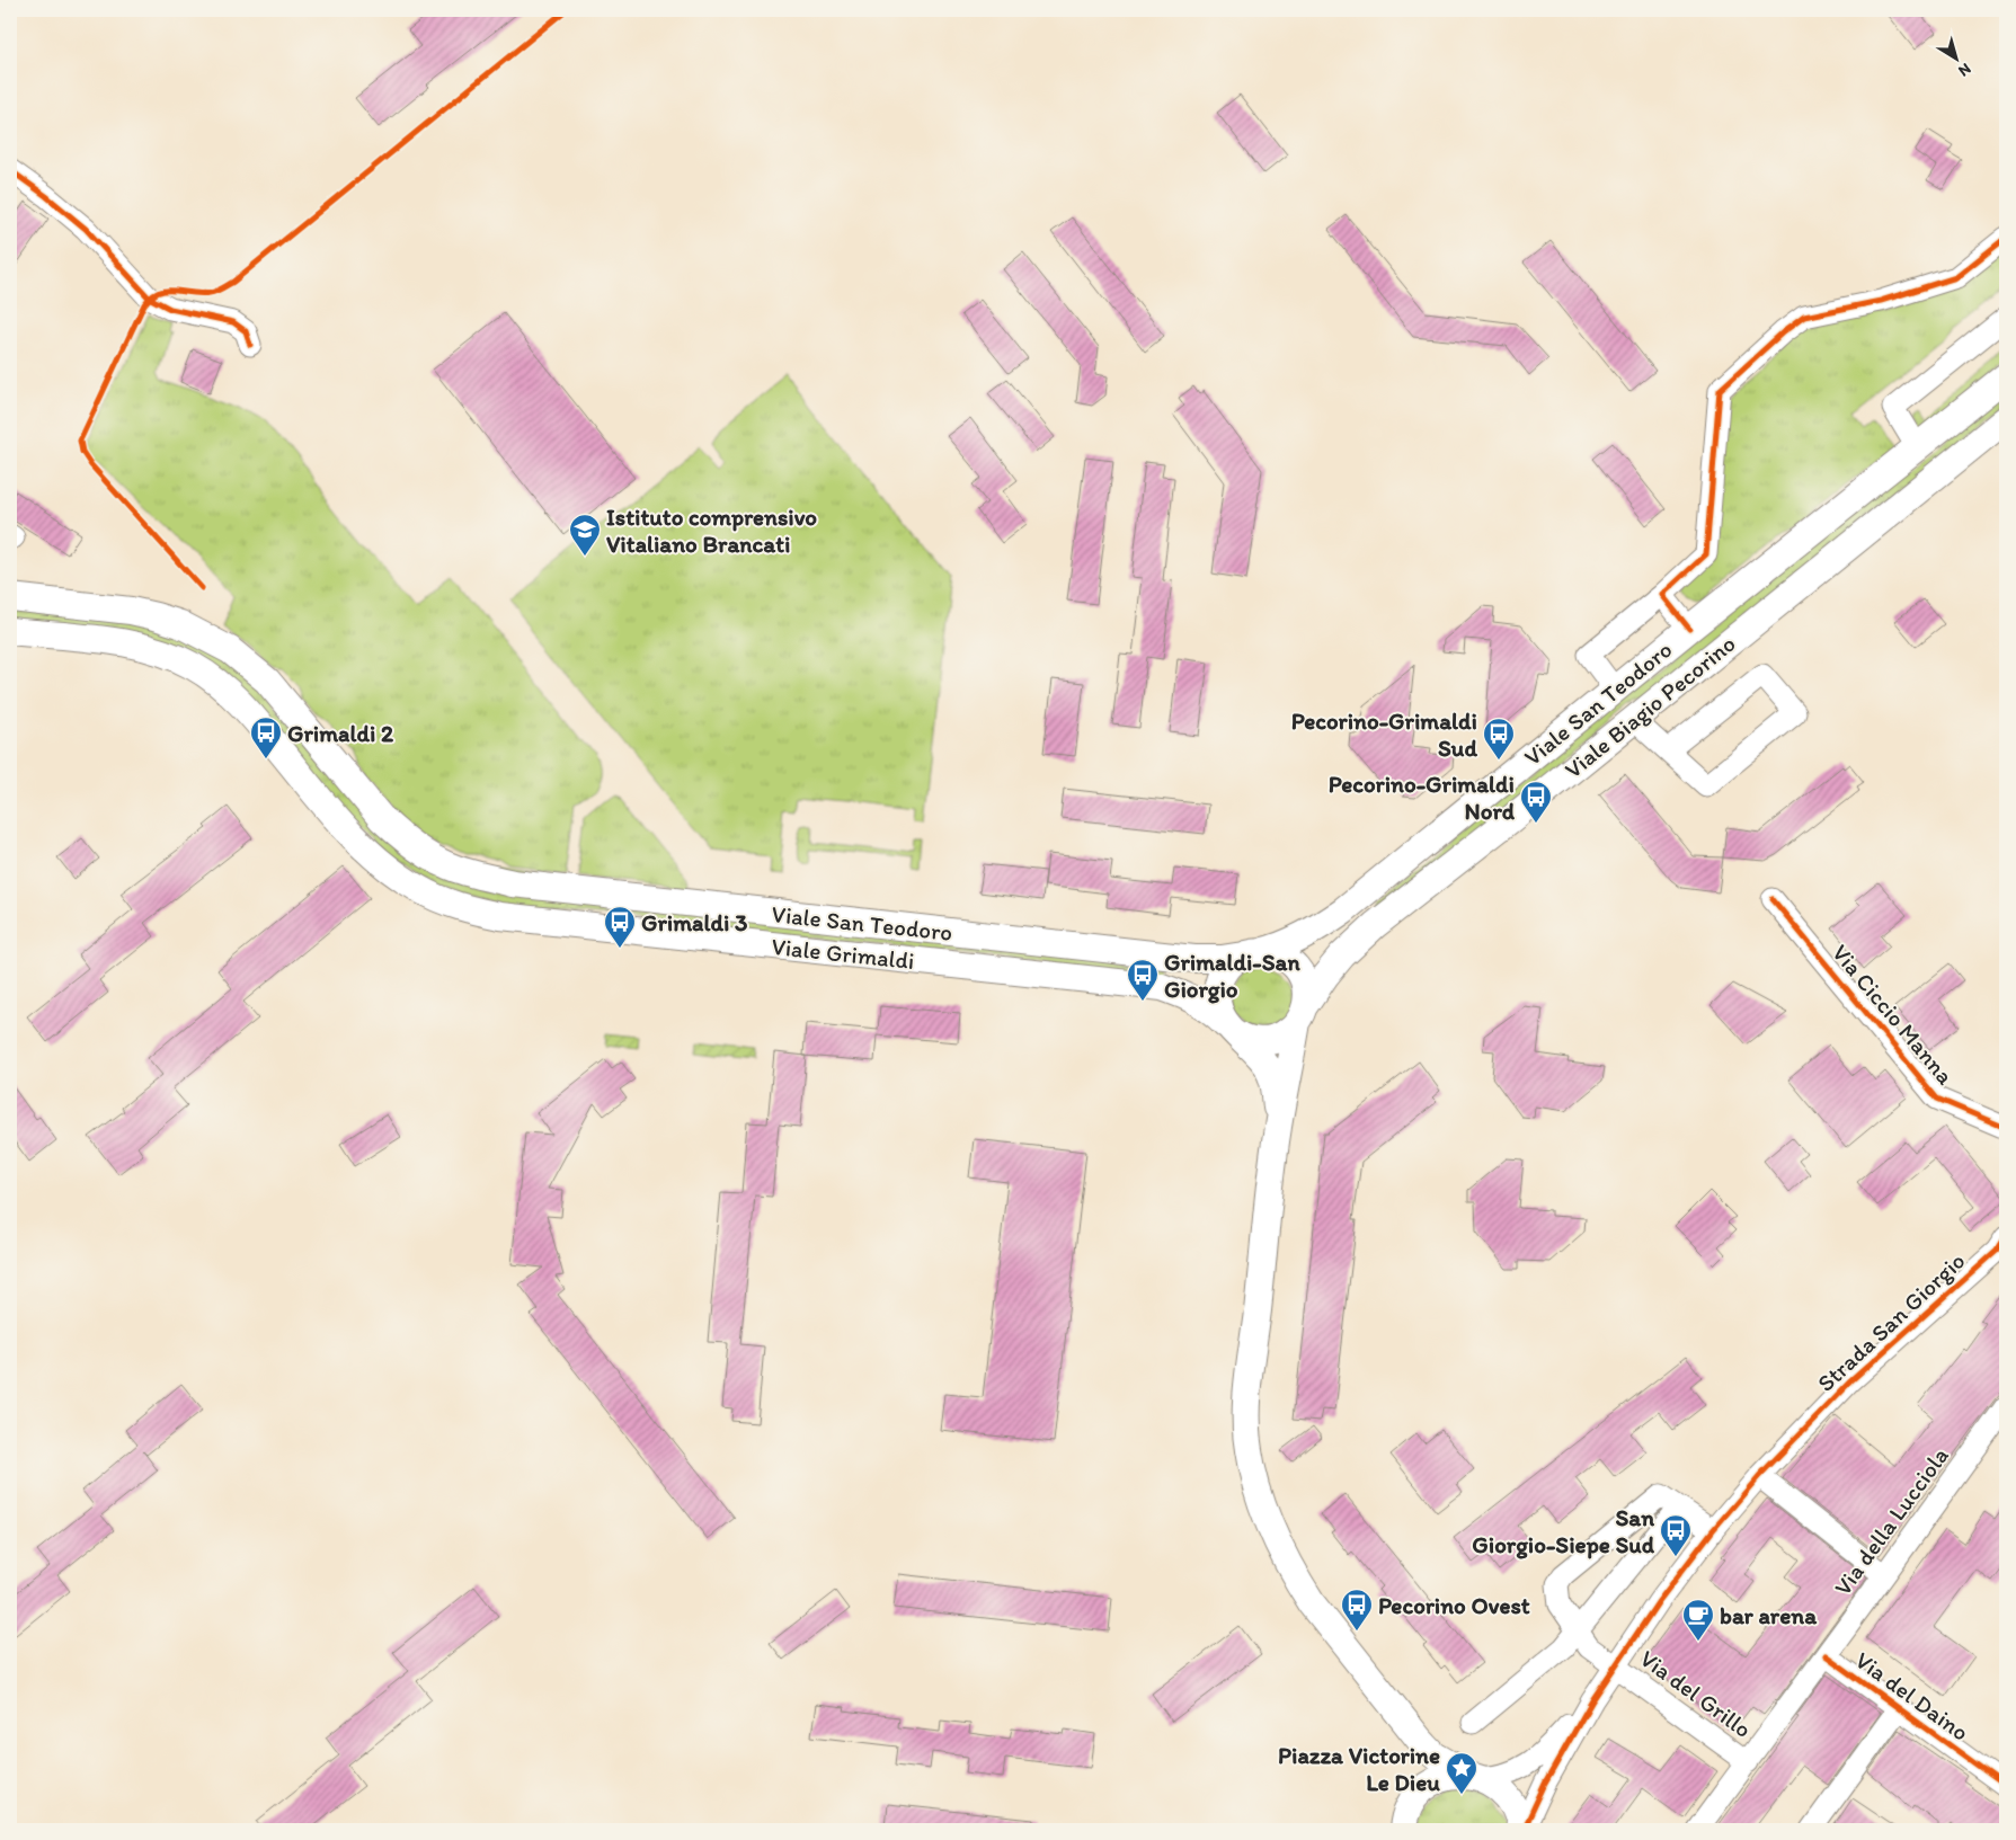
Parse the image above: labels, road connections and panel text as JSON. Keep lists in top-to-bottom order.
{
  "streets": {
    "main road": ["Viale San Teodoro", "Viale Biagio Pecorino", "Viale Grimaldi"],
    "street": [
      "Via Ciccio Manna",
      "Strada San Giorgio",
      "Via della Lucciola",
      "Via del Grillo",
      "Via del Daino"
    ]
  },
  "crossings": [
    ["Viale San Teodoro", "Viale Biagio Pecorino"],
    ["Viale San Teodoro", "Viale Grimaldi"],
    ["Viale Biagio Pecorino", "Viale Grimaldi"],
    ["Strada San Giorgio", "Via del Grillo"],
    ["Via della Lucciola", "Via del Grillo"],
    ["Via della Lucciola", "Via del Daino"]
  ],
  "places": {
    "school or university": ["Istituto comprensivo Vitaliano Brancati"],
    "bus stop": [
      "Grimaldi 2",
      "Pecorino-Grimaldi Sud",
      "Pecorino-Grimaldi Nord",
      "Grimaldi 3",
      "Grimaldi-San Giorgio",
      "San Giorgio-Siepe Sud",
      "Pecorino Ovest"
    ],
    "cafe": ["bar arena"],
    "place": ["Piazza Victorine Le Dieu"]
  },
  "north": "bottom right"
}
